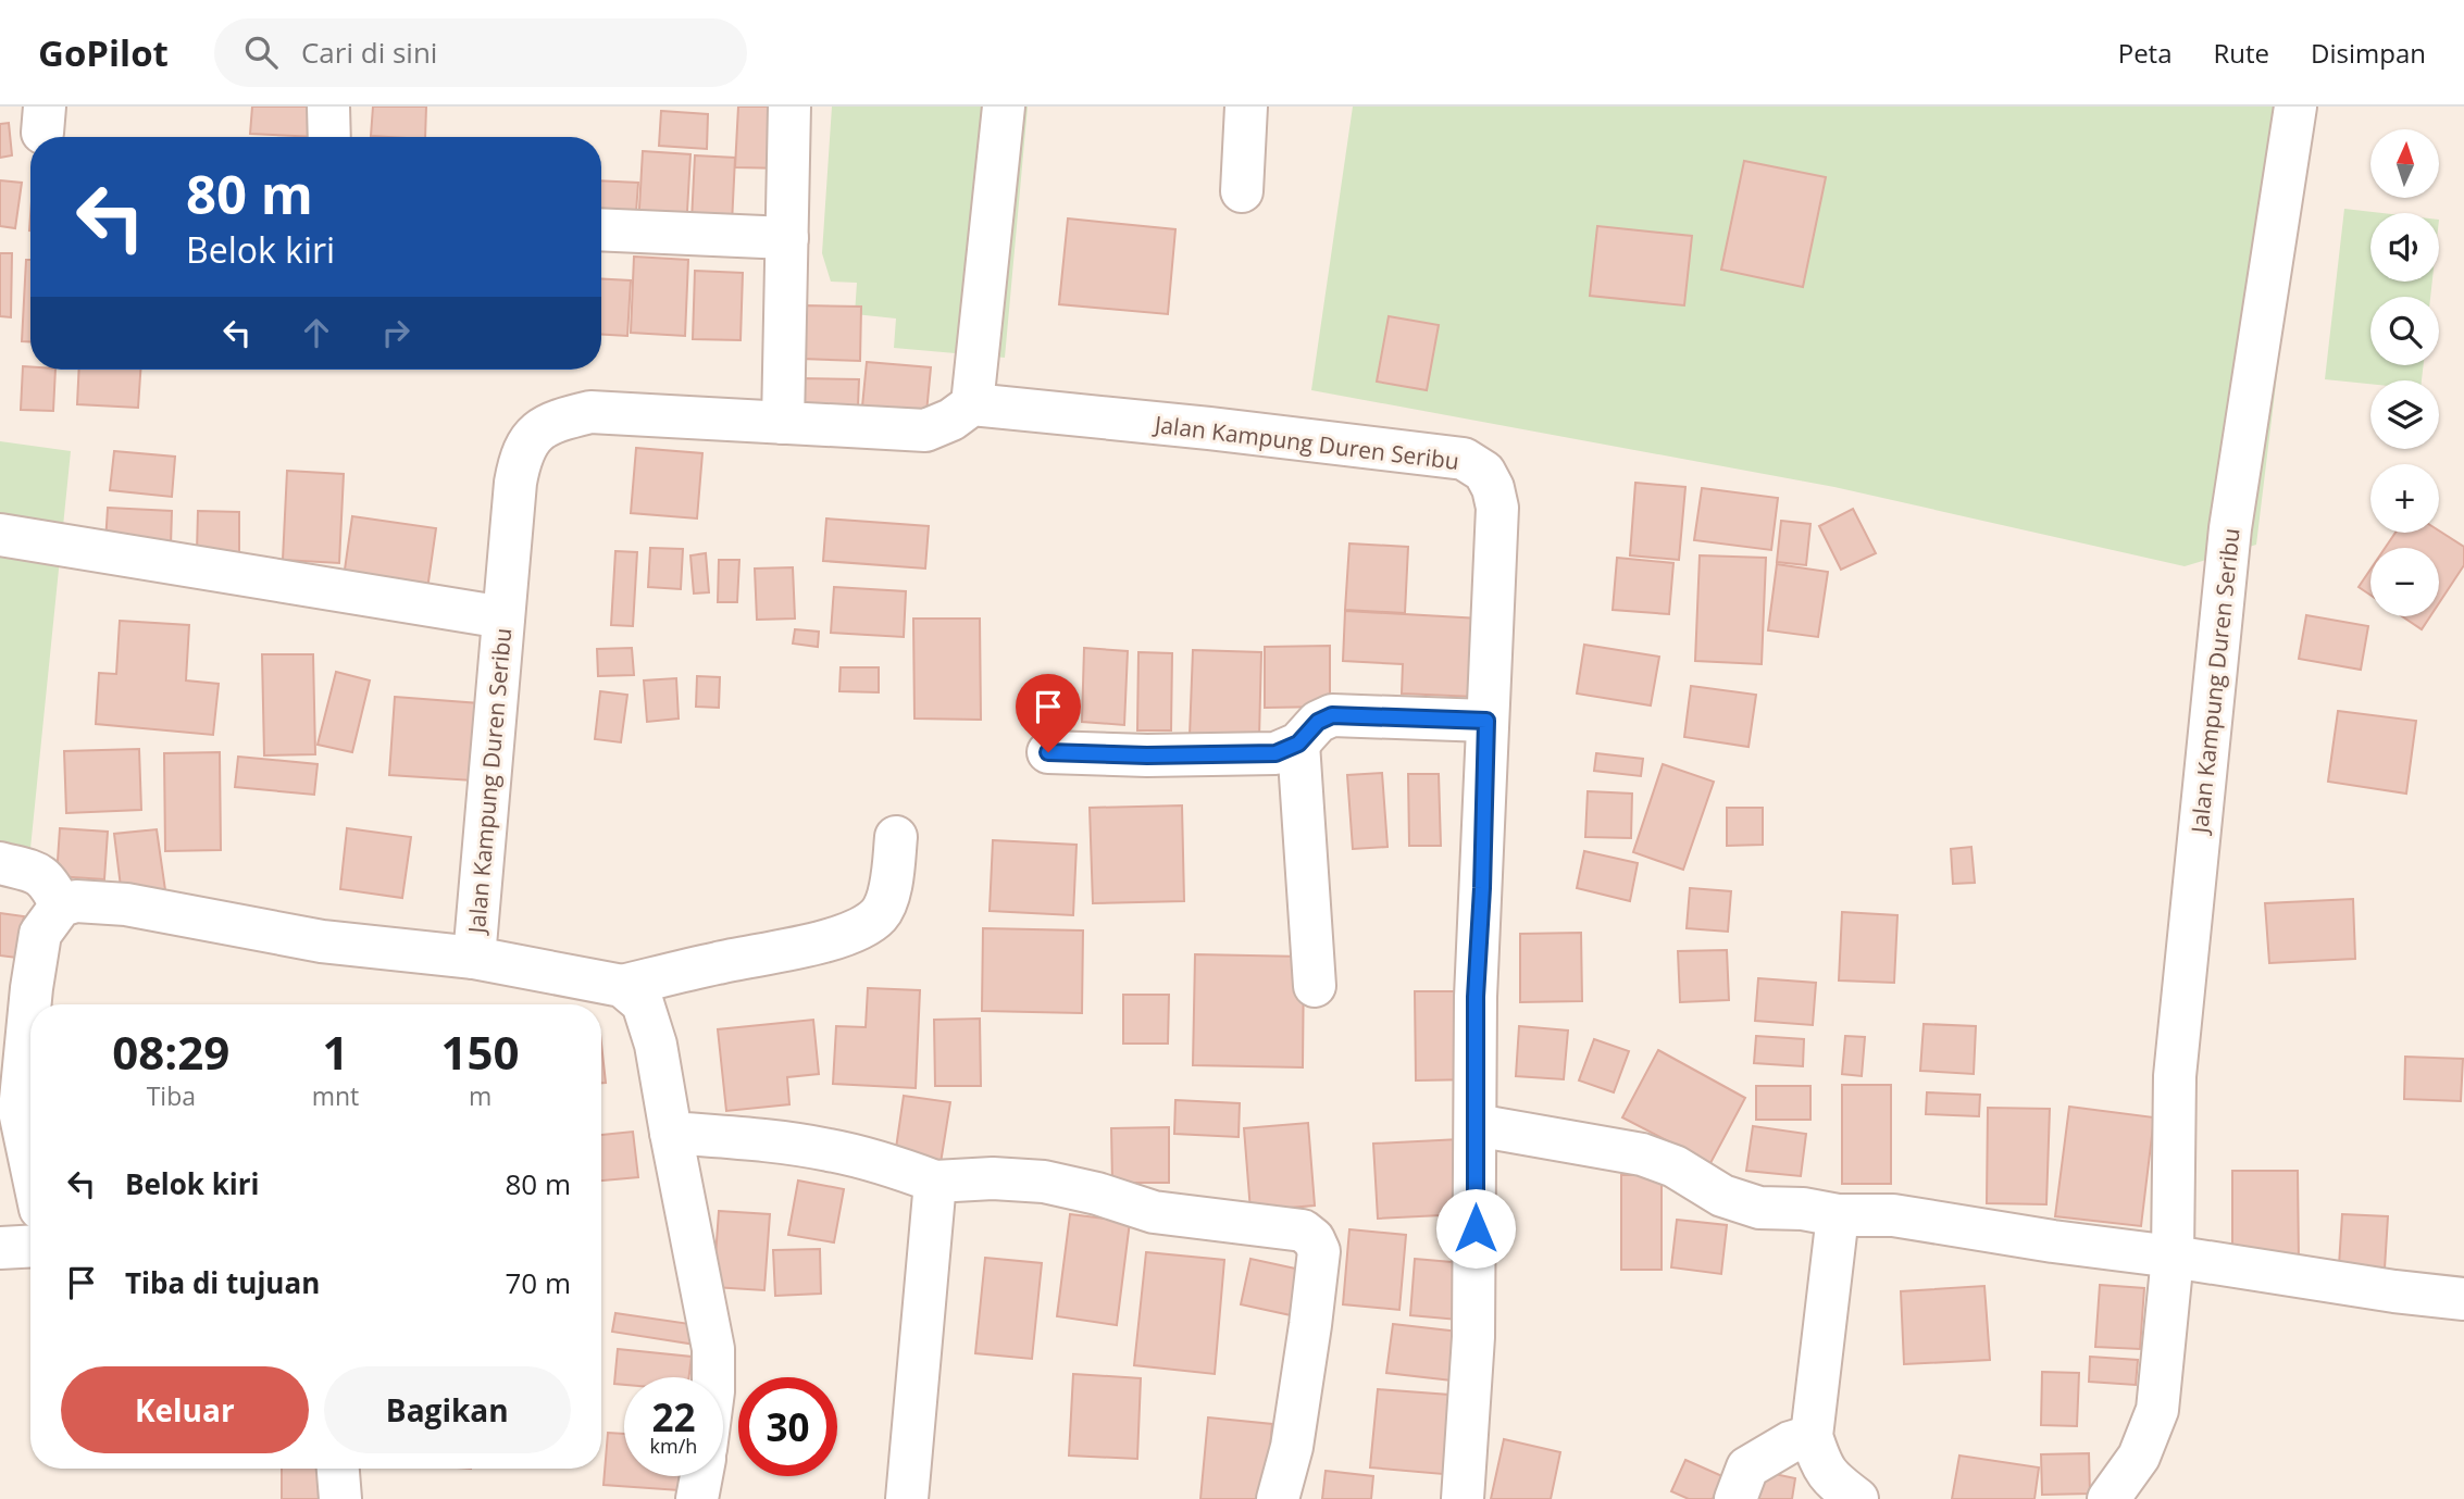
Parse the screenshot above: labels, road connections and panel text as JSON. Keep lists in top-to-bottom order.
{
  "streets": {
    "street": ["Jalan Kampung Duren Seribu"]
  },
  "north": "top",
  "page": {
    "header": "GoPilot",
    "search": "Cari di sini",
    "nav": ["Peta", "Rute", "Disimpan"],
    "map_buttons": ["+", "−"],
    "turn": ["80 m", "Belok kiri"],
    "eta": [
      "08:29",
      "Tiba",
      "1",
      "mnt",
      "150",
      "m"
    ],
    "list": [
      {
        "name": "Belok kiri",
        "value": "80 m"
      },
      {
        "name": "Tiba di tujuan",
        "value": "70 m"
      }
    ],
    "buttons": ["Keluar", "Bagikan"],
    "speed": "22 km/h",
    "limit": "30"
  }
}
